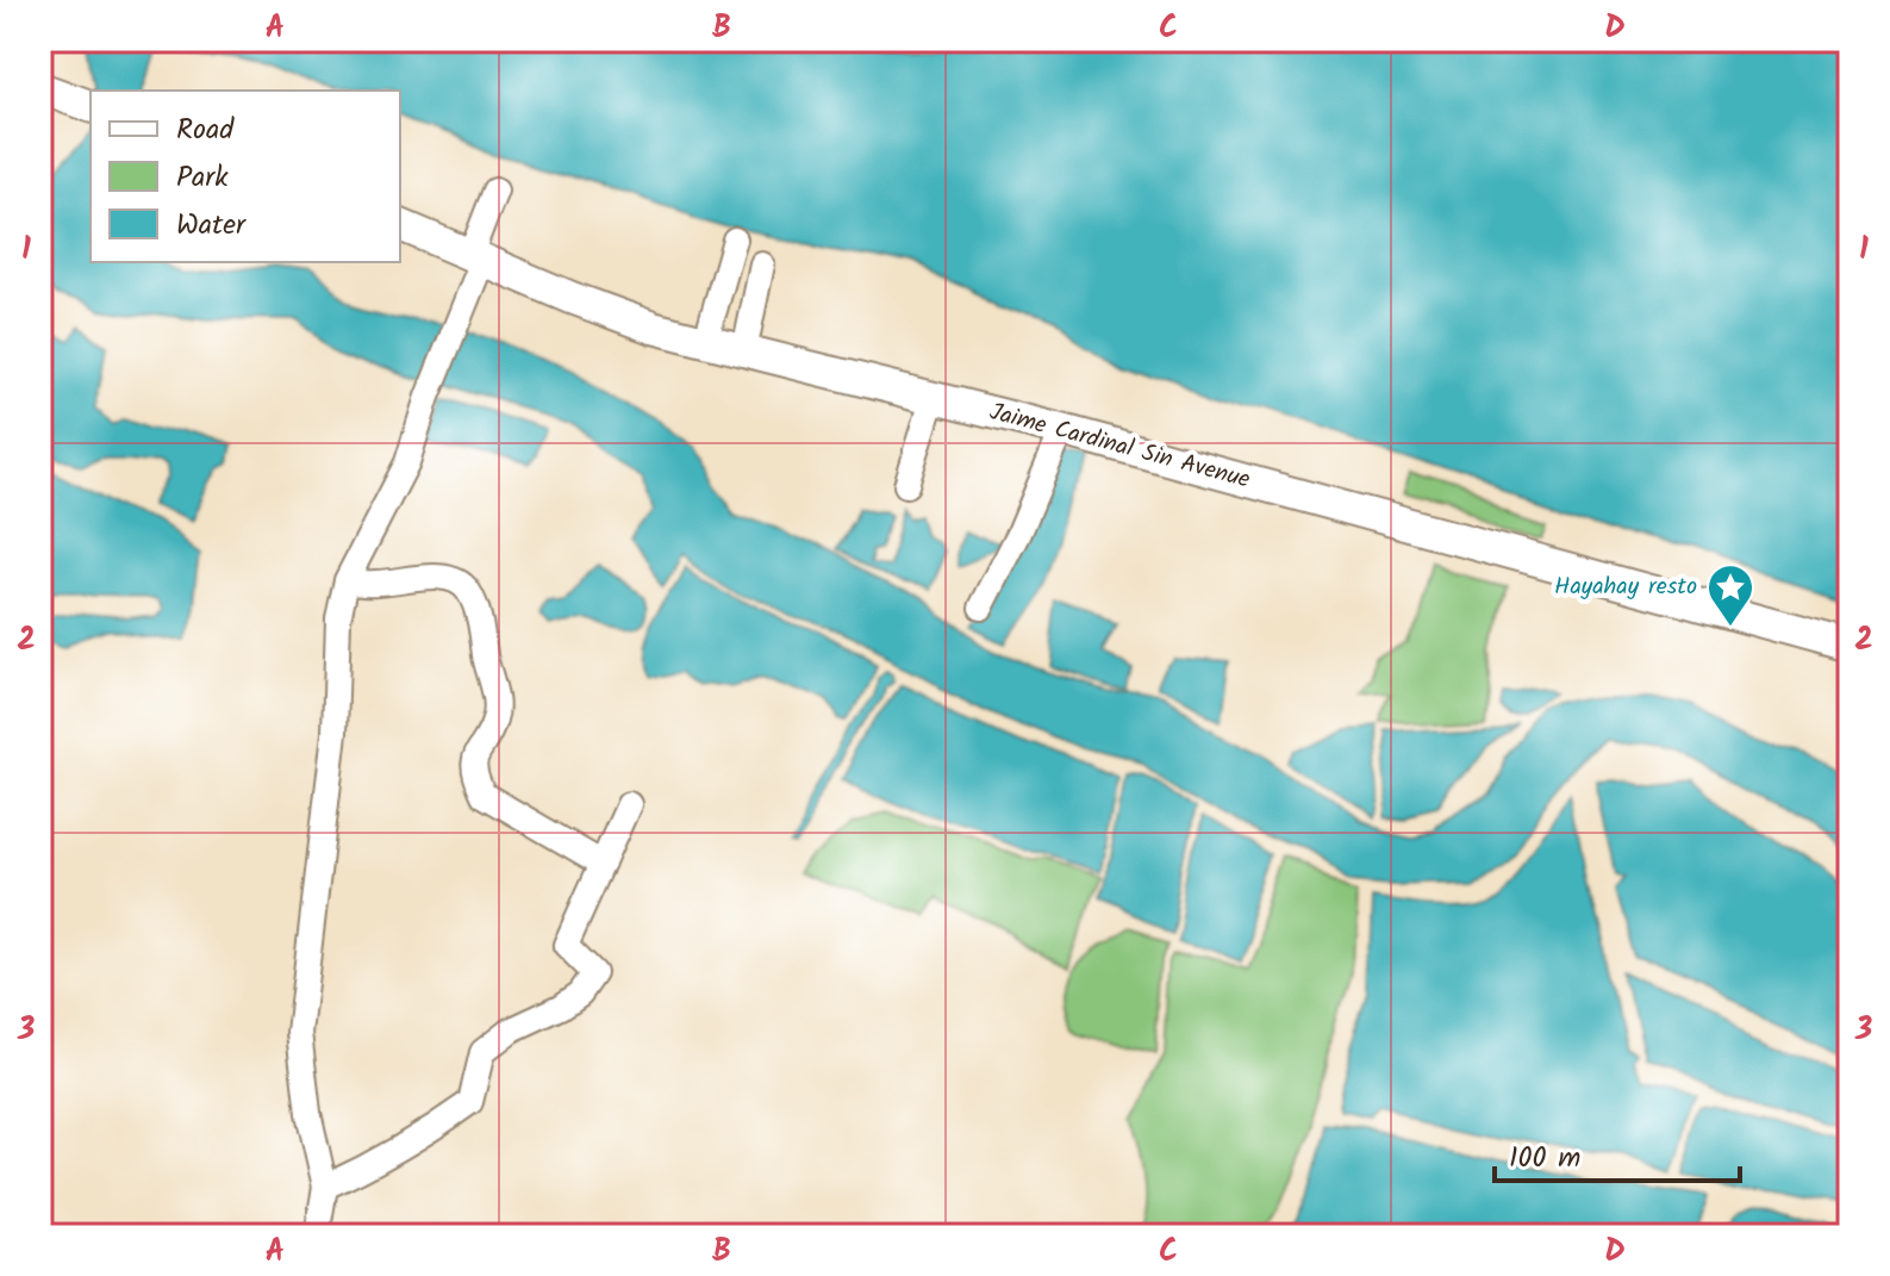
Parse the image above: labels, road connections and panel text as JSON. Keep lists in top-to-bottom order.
{
  "streets": {
    "main road": ["Jaime Cardinal Sin Avenue"]
  },
  "places": {
    "place": ["Hayahay resto"]
  },
  "legend": ["Road", "Park", "Water"],
  "scale_bar": "100 m",
  "grid": {
    "columns": [
      "A",
      "B",
      "C",
      "D"
    ],
    "rows": ["1", "2", "3"]
  }
}
